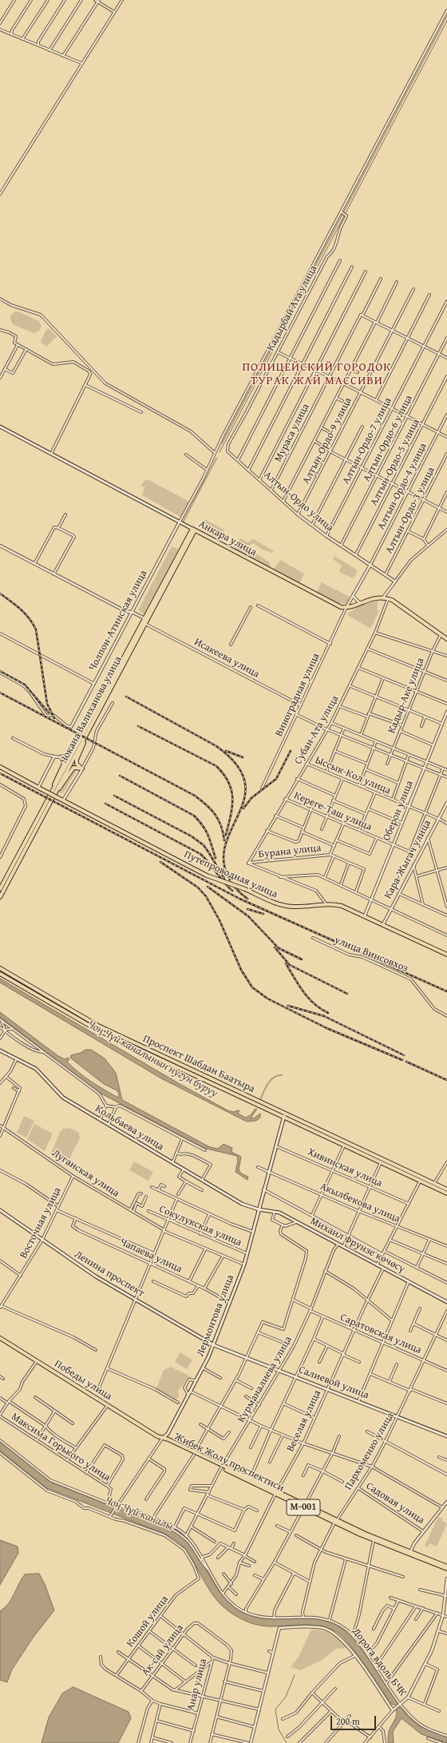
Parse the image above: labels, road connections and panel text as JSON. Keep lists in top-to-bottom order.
{
  "streets": {
    "main road": [
      "Анкара улица",
      "Чокана Валиханова улица",
      "Путепроводная улица",
      "Проспект Шабдан Баатыра",
      "Кольбаева улица",
      "Михаил Фрунзе көчөсү",
      "Ленина проспект",
      "Лермонтова улица",
      "Победы улица",
      "Салиевой улица",
      "Жибек Жолу проспектиси",
      "М-001"
    ],
    "street": [
      "Кадырбай Ата улица",
      "Мураса улица",
      "Алтын-Ордо-6 улица",
      "Алтын-Ордо-9 улица",
      "Алтын-Ордо-7 улица",
      "Алтын-Ордо-5 улица",
      "Алтын-Ордо-4 улица",
      "Алтын-Ордо улица",
      "Алтын-Ордо-3 улица",
      "Чолпон-Атинская улица",
      "Исакеева улица",
      "Виноградная улица",
      "Кадыр-Аке улица",
      "Субан-Ата улица",
      "Ыссык-Кол улица",
      "Оберон улица",
      "Кереге-Таш улица",
      "Бурана улица",
      "Кара-Жыгач улица",
      "улица Винсовхоз",
      "Хивинская улица",
      "Луганская улица",
      "Акылбекова улица",
      "Восточная улица",
      "Сокулукская улица",
      "Чапаева улица",
      "Саратовская улица",
      "Курманалиева улица",
      "Веселая улица",
      "Максима Горького улица",
      "Пархоменко улица",
      "Садовая улица",
      "Кошой улица",
      "Ак-сай улица",
      "Дорога вдоль БЧК",
      "Анар улица"
    ]
  },
  "crossings": [
    ["Кадырбай Ата улица", "Алтын-Ордо улица"],
    ["Мураса улица", "Алтын-Ордо улица"],
    ["Алтын-Ордо-6 улица", "Алтын-Ордо улица"],
    ["Алтын-Ордо-9 улица", "Алтын-Ордо улица"],
    ["Алтын-Ордо-7 улица", "Алтын-Ордо улица"],
    ["Алтын-Ордо-5 улица", "Алтын-Ордо улица"],
    ["Алтын-Ордо-4 улица", "Алтын-Ордо улица"],
    ["Алтын-Ордо улица", "Алтын-Ордо-3 улица"],
    ["Анкара улица", "Чолпон-Атинская улица"],
    ["Анкара улица", "Виноградная улица"],
    ["Анкара улица", "Чокана Валиханова улица"],
    ["Исакеева улица", "Виноградная улица"],
    ["Исакеева улица", "Чокана Валиханова улица"],
    ["Субан-Ата улица", "Ыссык-Кол улица"],
    ["Субан-Ата улица", "Кереге-Таш улица"],
    ["Субан-Ата улица", "Бурана улица"],
    ["Ыссык-Кол улица", "Оберон улица"],
    ["Ыссык-Кол улица", "Кара-Жыгач улица"],
    ["Оберон улица", "Кереге-Таш улица"],
    ["Оберон улица", "Путепроводная улица"],
    ["Кара-Жыгач улица", "Путепроводная улица"],
    ["Проспект Шабдан Баатыра", "Лермонтова улица"],
    ["Кольбаева улица", "Михаил Фрунзе көчөсү"],
    ["Кольбаева улица", "Лермонтова улица"],
    ["Хивинская улица", "Лермонтова улица"],
    ["Луганская улица", "Восточная улица"],
    ["Луганская улица", "Лермонтова улица"],
    ["Акылбекова улица", "Лермонтова улица"],
    ["Восточная улица", "Ленина проспект"],
    ["Сокулукская улица", "Лермонтова улица"],
    ["Михаил Фрунзе көчөсү", "Лермонтова улица"],
    ["Михаил Фрунзе көчөсү", "Курманалиева улица"],
    ["Михаил Фрунзе көчөсү", "Веселая улица"],
    ["Чапаева улица", "Лермонтова улица"],
    ["Ленина проспект", "Лермонтова улица"],
    ["Ленина проспект", "Салиевой улица"],
    ["Лермонтова улица", "Салиевой улица"],
    ["Лермонтова улица", "Максима Горького улица"],
    ["Лермонтова улица", "Жибек Жолу проспектиси"],
    ["Лермонтова улица", "Кошой улица"],
    ["Саратовская улица", "Курманалиева улица"],
    ["Саратовская улица", "Веселая улица"],
    ["Саратовская улица", "Пархоменко улица"],
    ["Курманалиева улица", "Салиевой улица"],
    ["Курманалиева улица", "Жибек Жолу проспектиси"],
    ["Победы улица", "Жибек Жолу проспектиси"],
    ["Салиевой улица", "Веселая улица"],
    ["Салиевой улица", "Пархоменко улица"],
    ["Веселая улица", "Жибек Жолу проспектиси"],
    ["Пархоменко улица", "Жибек Жолу проспектиси"],
    ["Пархоменко улица", "Садовая улица"],
    ["Кошой улица", "Анар улица"],
    ["Ак-сай улица", "Анар улица"]
  ],
  "districts": ["ПОЛИЦЕЙСКИЙ ГОРОДОК ТУРАК ЖАЙ МАССИВИ"],
  "water": ["Чоң Чүй каналынын нугун буруу", "Чоң Чүй каналы"],
  "scale_bar": "200 m"
}
